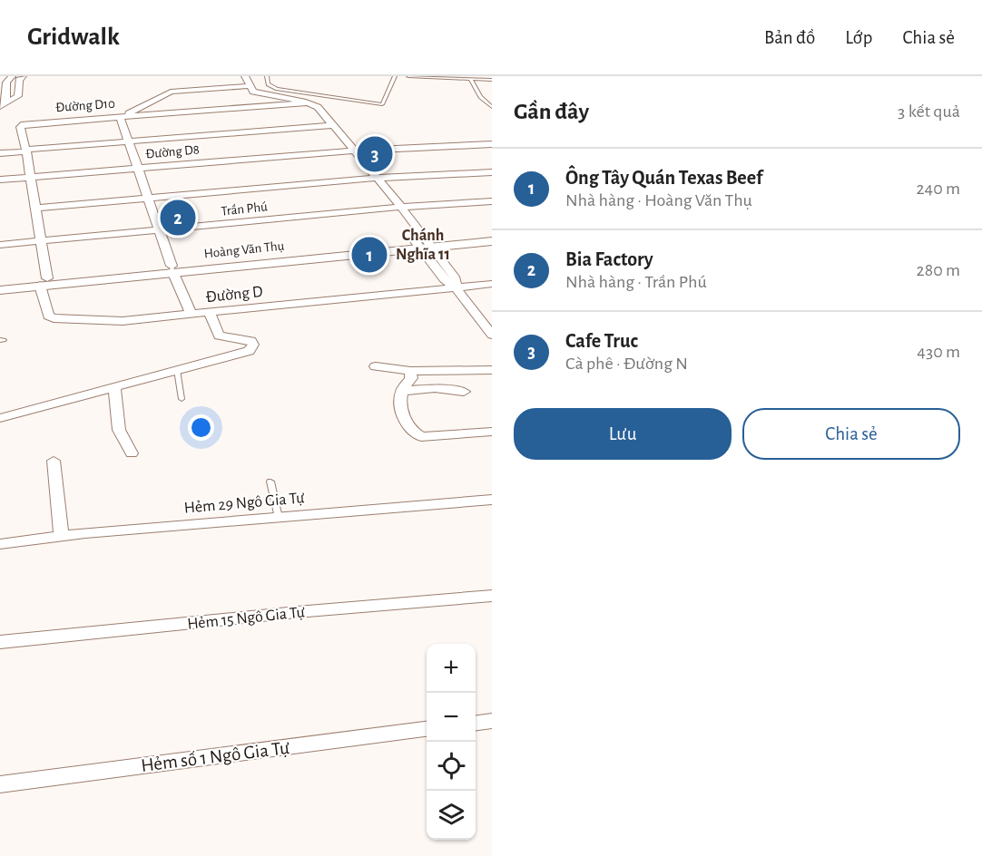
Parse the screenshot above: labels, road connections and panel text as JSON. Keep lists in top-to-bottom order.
{
  "streets": {
    "street": [
      "Đường D10",
      "Đường D8",
      "Trần Phú",
      "Hoàng Văn Thụ",
      "Đường D",
      "Hẻm 29 Ngô Gia Tự",
      "Hẻm 15 Ngô Gia Tự",
      "Hẻm số 1 Ngô Gia Tự"
    ]
  },
  "crossings": [
    ["Đường D10", "Đường D8"],
    ["Đường D10", "Trần Phú"],
    ["Đường D10", "Hoàng Văn Thụ"],
    ["Đường D10", "Đường D"],
    ["Hoàng Văn Thụ", "Đường D"]
  ],
  "districts": ["Chánh Nghĩa 11"],
  "page": {
    "header": "Gridwalk",
    "nav": ["Bản đồ", "Lớp", "Chia sẻ"],
    "heading": ["Gần đây", "3 kết quả"],
    "pins": ["3", "2", "1"],
    "list": [
      {
        "mark": "1",
        "name": "Ông Tây Quán Texas Beef",
        "note": "Nhà hàng · Hoàng Văn Thụ",
        "value": "240 m"
      },
      {
        "mark": "2",
        "name": "Bia Factory",
        "note": "Nhà hàng · Trần Phú",
        "value": "280 m"
      },
      {
        "mark": "3",
        "name": "Cafe Truc",
        "note": "Cà phê · Đường N",
        "value": "430 m"
      }
    ],
    "buttons": ["Lưu", "Chia sẻ"],
    "map_buttons": ["+", "−"]
  }
}
